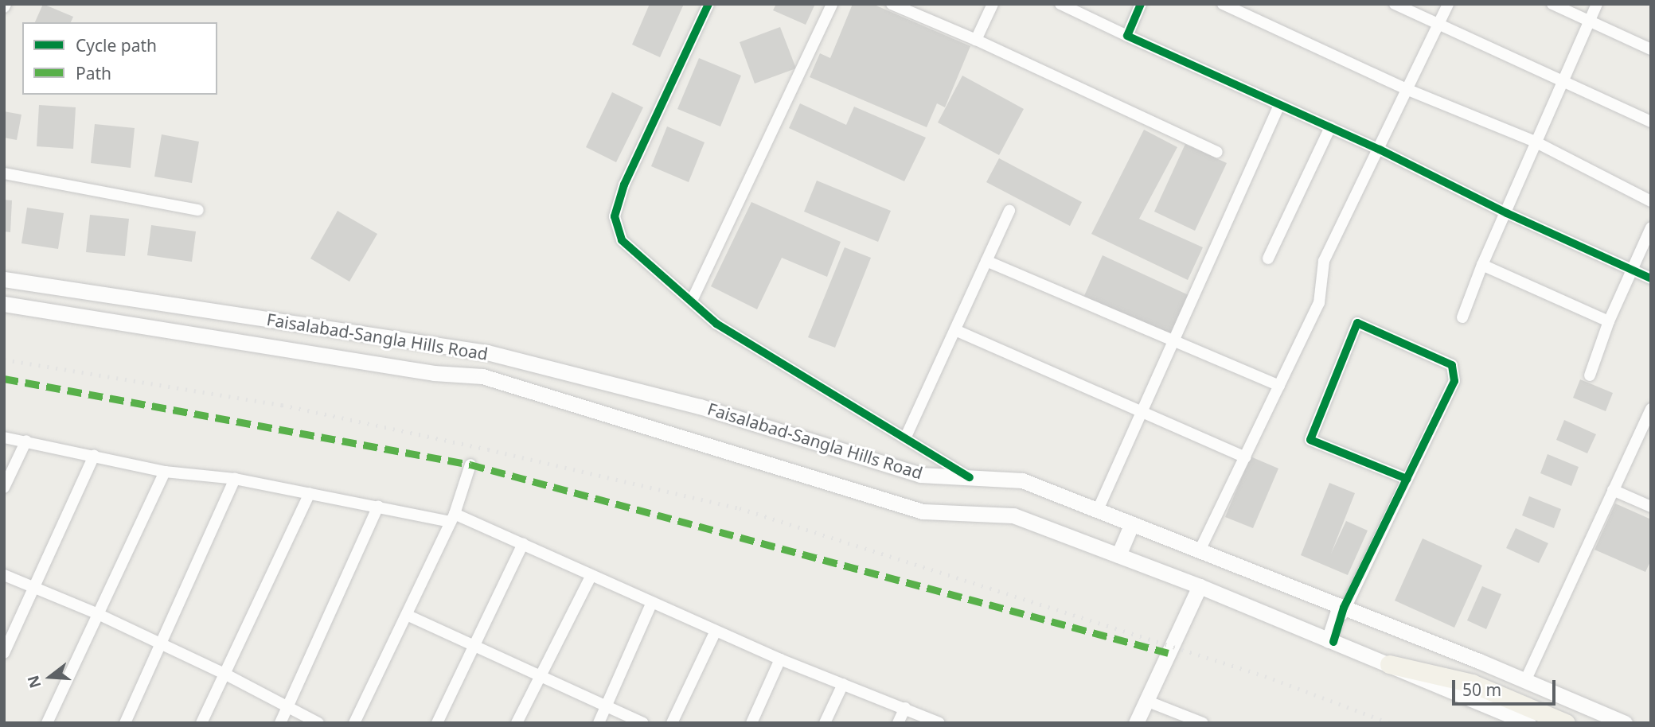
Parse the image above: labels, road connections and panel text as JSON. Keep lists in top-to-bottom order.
{
  "streets": {
    "main road": ["Faisalabad-Sangla Hills Road"]
  },
  "legend": ["Cycle path", "Path"],
  "scale_bar": "50 m",
  "north": "left"
}
